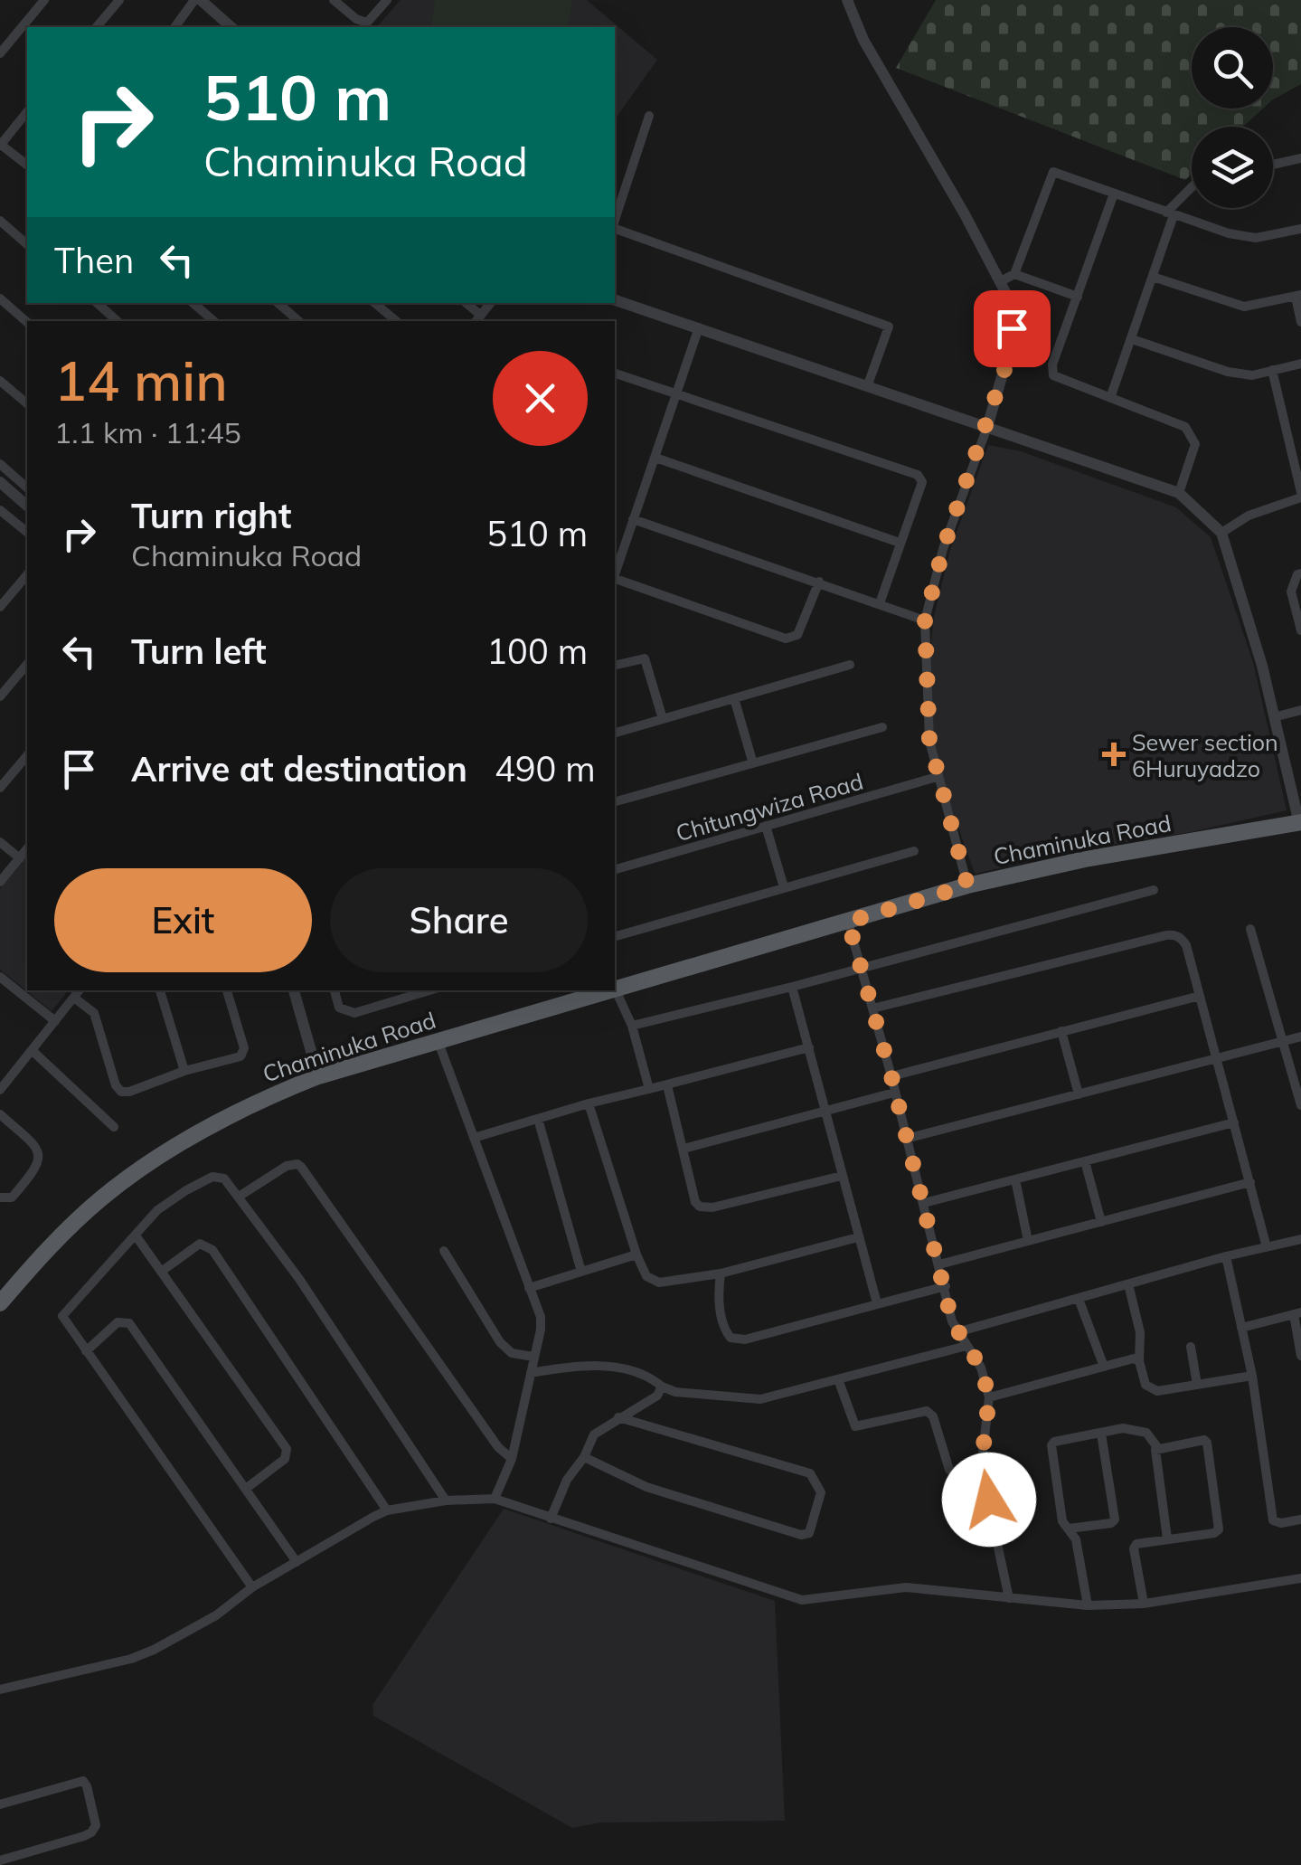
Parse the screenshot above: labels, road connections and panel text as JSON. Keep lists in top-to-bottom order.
{
  "streets": {
    "main road": ["Chaminuka Road"],
    "street": ["Chitungwiza Road"]
  },
  "places": {
    "health": ["Sewer section 6Huruyadzo"]
  },
  "page": {
    "turn": ["510 m", "Chaminuka Road"],
    "then": "Then",
    "heading": ["14 min", "1.1 km · 11:45"],
    "list": [
      {
        "name": "Turn right",
        "note": "Chaminuka Road",
        "value": "510 m"
      },
      {
        "name": "Turn left",
        "value": "100 m"
      },
      {
        "name": "Arrive at destination",
        "value": "490 m"
      }
    ],
    "buttons": ["Exit", "Share"]
  }
}
